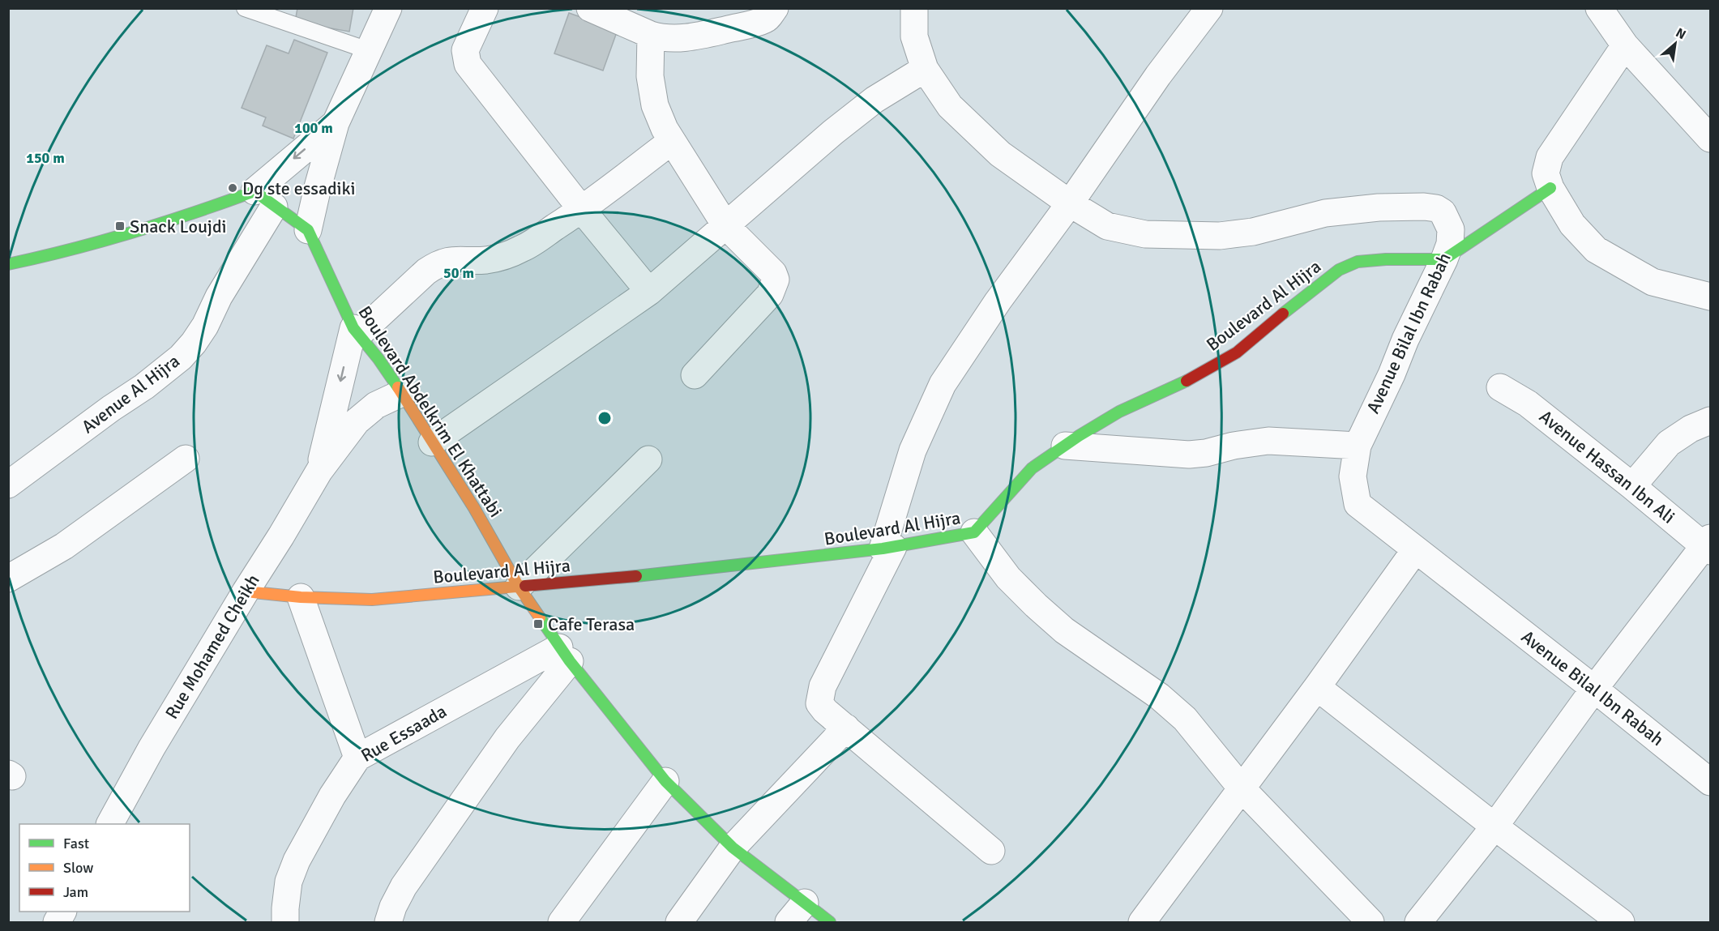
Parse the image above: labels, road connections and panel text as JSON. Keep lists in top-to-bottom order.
{
  "streets": {
    "street": [
      "Boulevard Al Hijra",
      "Avenue Bilal Ibn Rabah",
      "Avenue Al Hijra",
      "Boulevard Abdelkrim El Khattabi",
      "Avenue Hassan Ibn Ali",
      "Rue Mohamed Cheikh",
      "Rue Essaada"
    ]
  },
  "crossings": [
    ["Boulevard Al Hijra", "Avenue Bilal Ibn Rabah"],
    ["Boulevard Al Hijra", "Boulevard Abdelkrim El Khattabi"],
    ["Boulevard Al Hijra", "Rue Mohamed Cheikh"],
    ["Avenue Al Hijra", "Boulevard Abdelkrim El Khattabi"],
    ["Boulevard Abdelkrim El Khattabi", "Rue Mohamed Cheikh"],
    ["Boulevard Abdelkrim El Khattabi", "Rue Essaada"]
  ],
  "places": {
    "other": ["Dg ste essadiki"],
    "transit": ["Snack Loujdi", "Cafe Terasa"]
  },
  "legend": ["Fast", "Slow", "Jam"],
  "north": "top right",
  "rings": ["100 m", "150 m", "50 m"]
}
